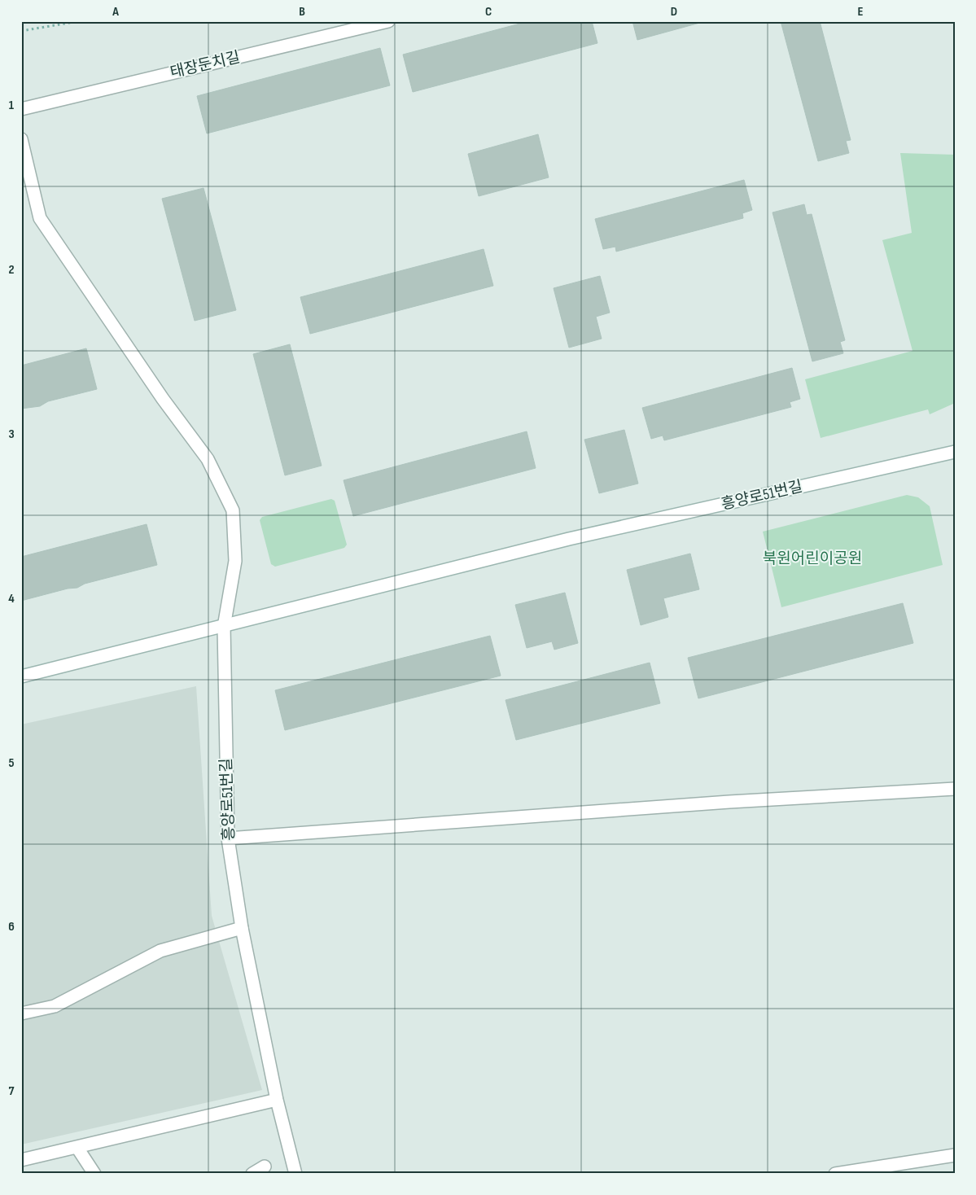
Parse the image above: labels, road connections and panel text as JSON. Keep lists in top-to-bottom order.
{
  "streets": {
    "street": ["태장둔치길", "흥양로51번길"]
  },
  "parks": ["북원어린이공원"],
  "grid": {
    "columns": [
      "A",
      "B",
      "C",
      "D",
      "E"
    ],
    "rows": [
      "1",
      "2",
      "3",
      "4",
      "5",
      "6",
      "7"
    ]
  }
}
